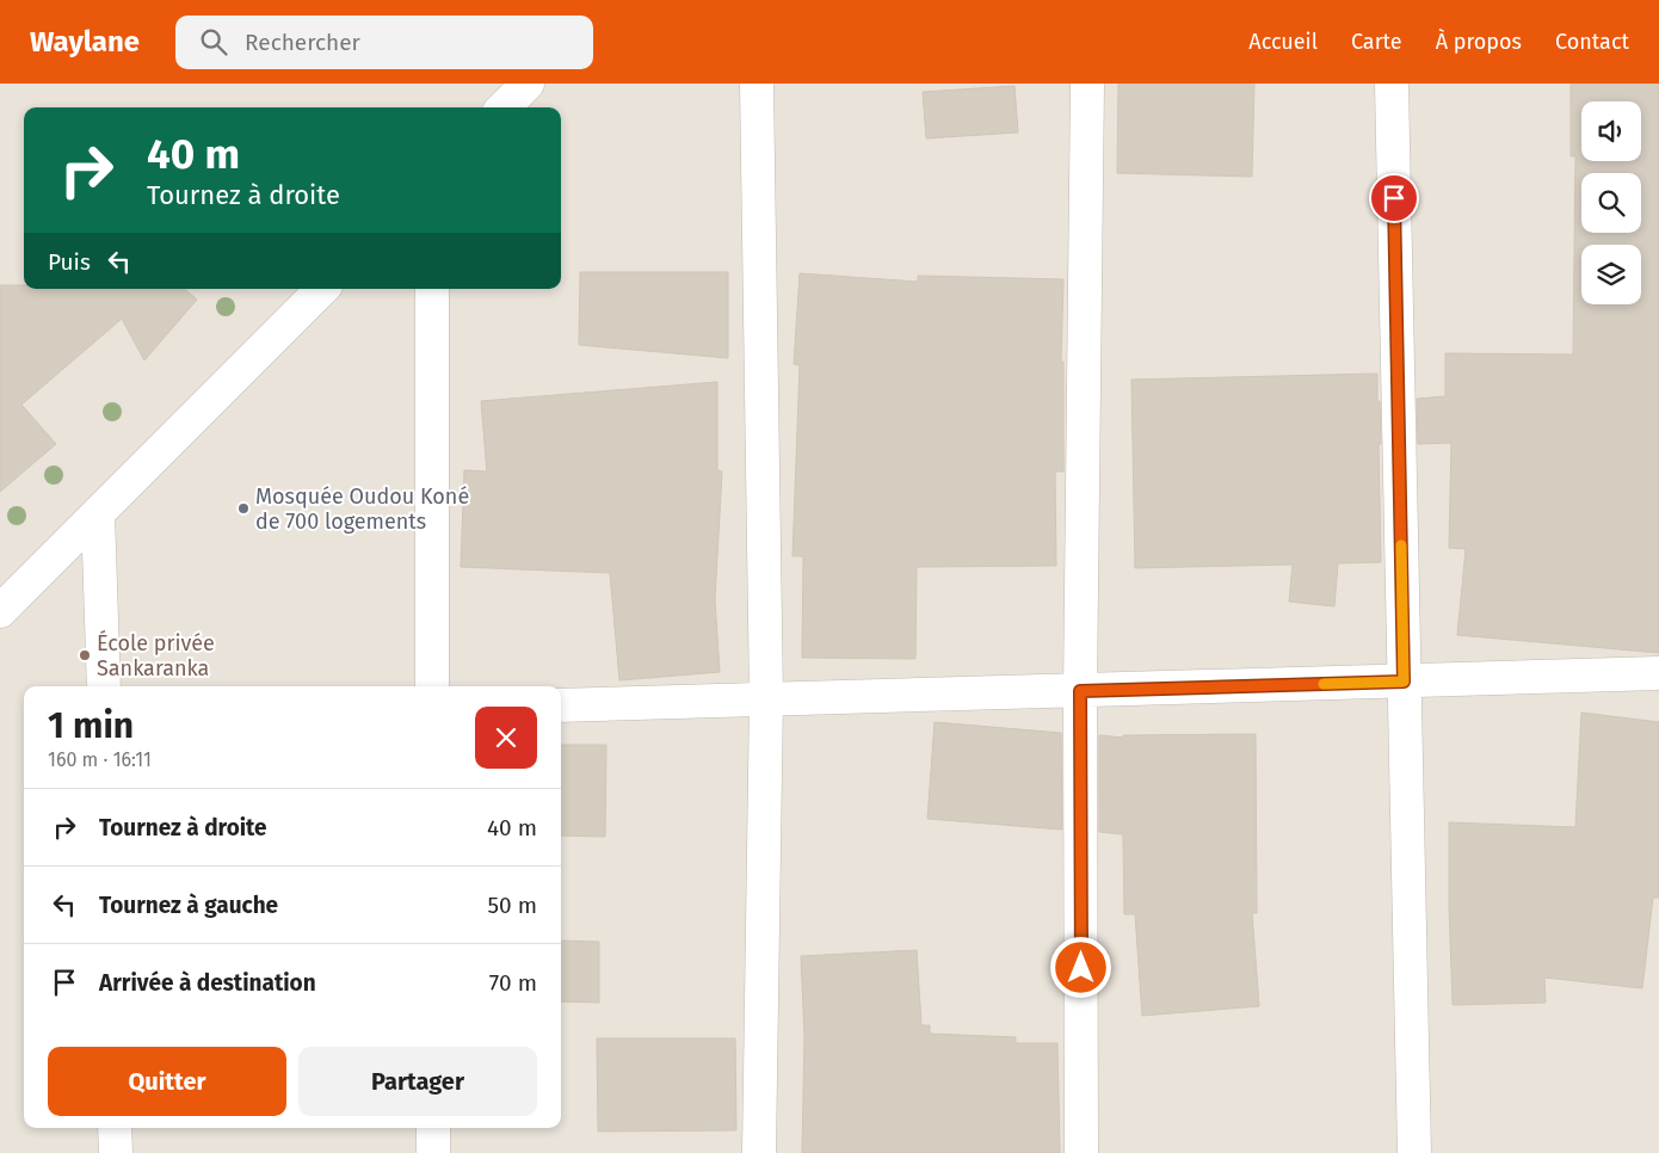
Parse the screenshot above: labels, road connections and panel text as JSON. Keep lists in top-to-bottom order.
{
  "places": ["Mosquée Oudou Koné de 700 logements", "École privée Sankaranka"],
  "page": {
    "header": "Waylane",
    "search": "Rechercher",
    "nav": [
      "Accueil",
      "Carte",
      "À propos",
      "Contact"
    ],
    "turn": ["40 m", "Tournez à droite"],
    "then": "Puis",
    "heading": ["1 min", "160 m · 16:11"],
    "list": [
      {
        "name": "Tournez à droite",
        "value": "40 m"
      },
      {
        "name": "Tournez à gauche",
        "value": "50 m"
      },
      {
        "name": "Arrivée à destination",
        "value": "70 m"
      }
    ],
    "buttons": ["Quitter", "Partager"]
  }
}
